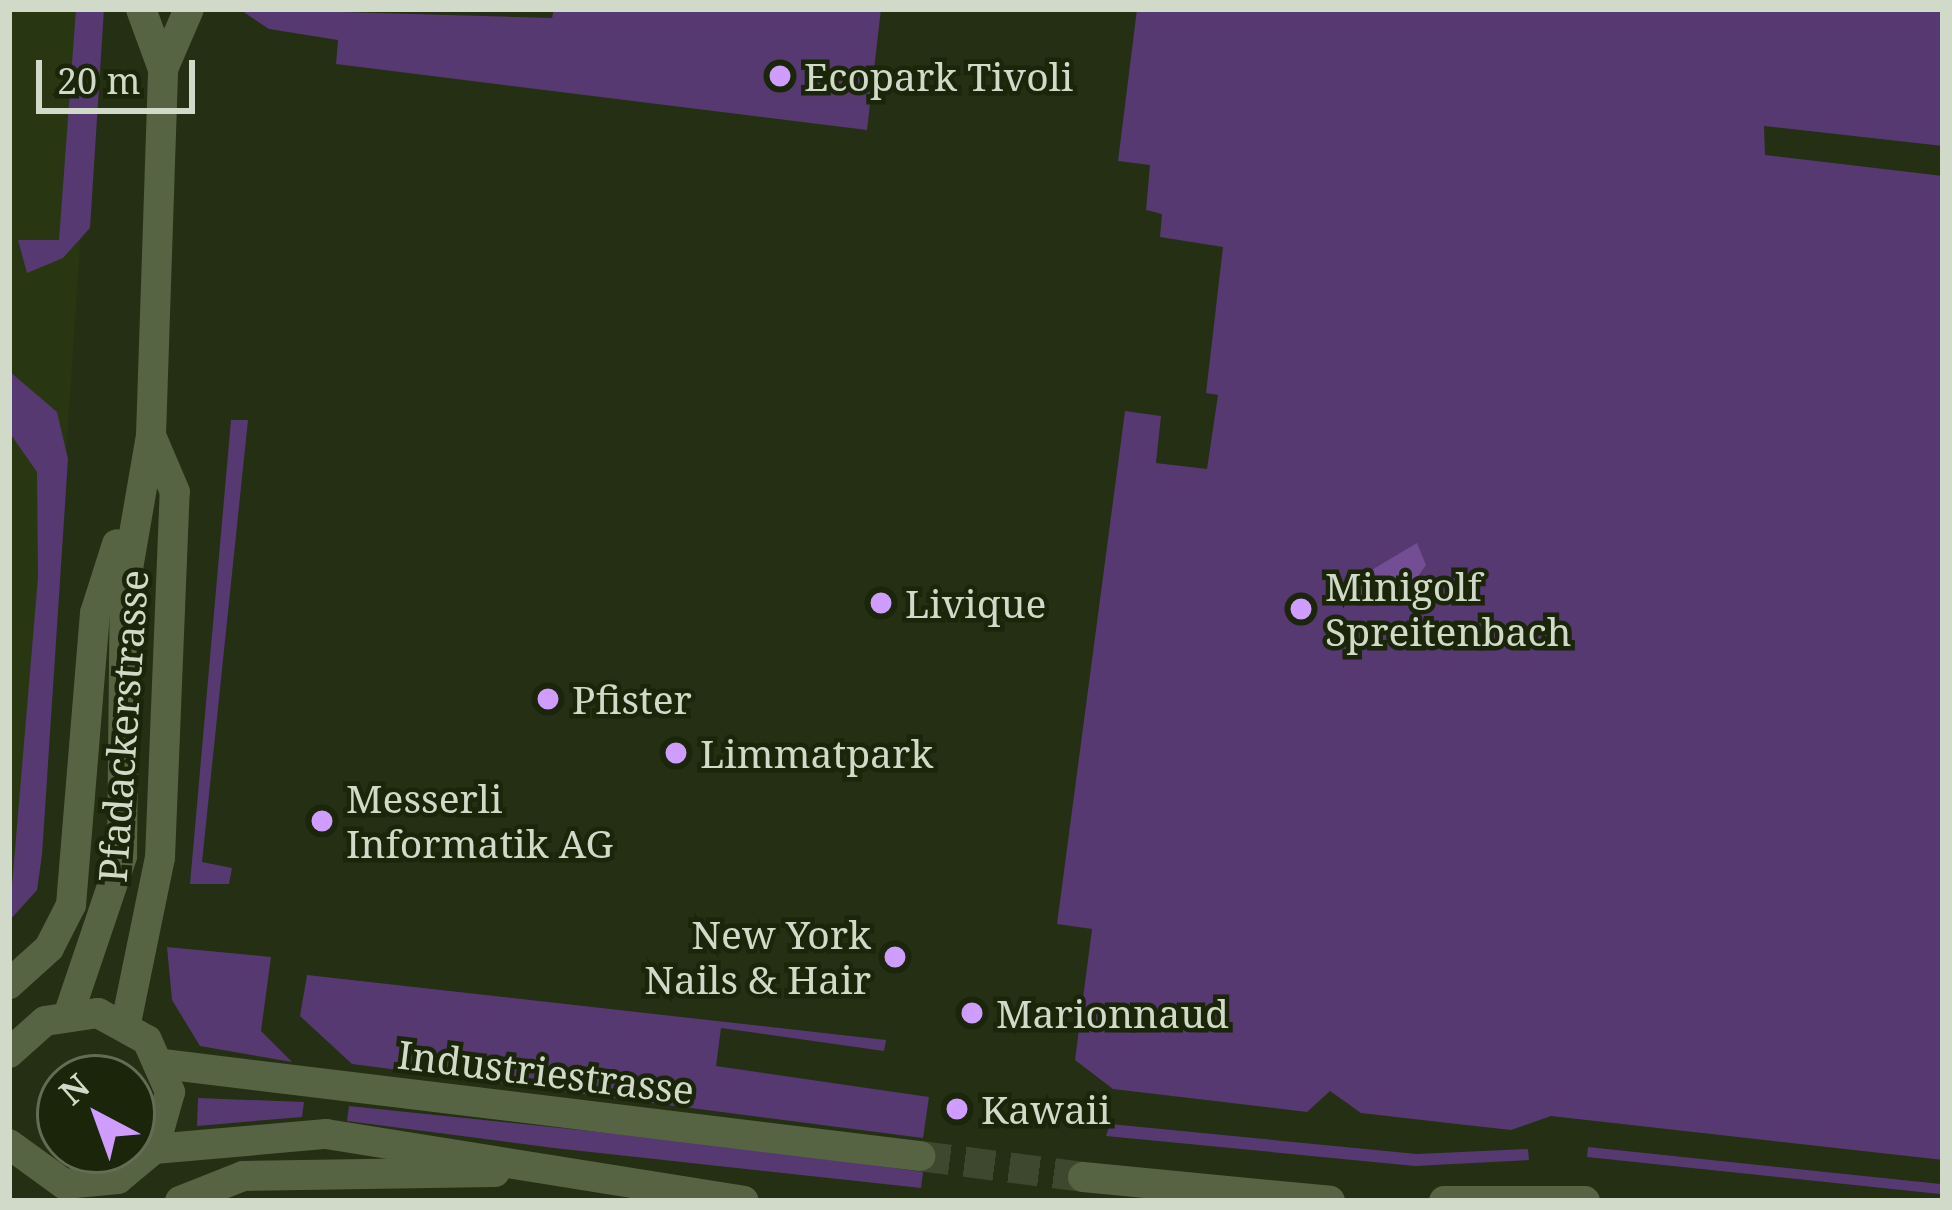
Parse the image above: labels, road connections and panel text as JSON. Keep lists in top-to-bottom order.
{
  "streets": {
    "street": ["Pfadackerstrasse", "Industriestrasse"]
  },
  "places": [
    "Ecopark Tivoli",
    "Livique",
    "Minigolf Spreitenbach",
    "Pfister",
    "Limmatpark",
    "Messerli Informatik AG",
    "New York Nails & Hair",
    "Marionnaud",
    "Kawaii"
  ],
  "scale_bar": "20 m",
  "north": "top left"
}
